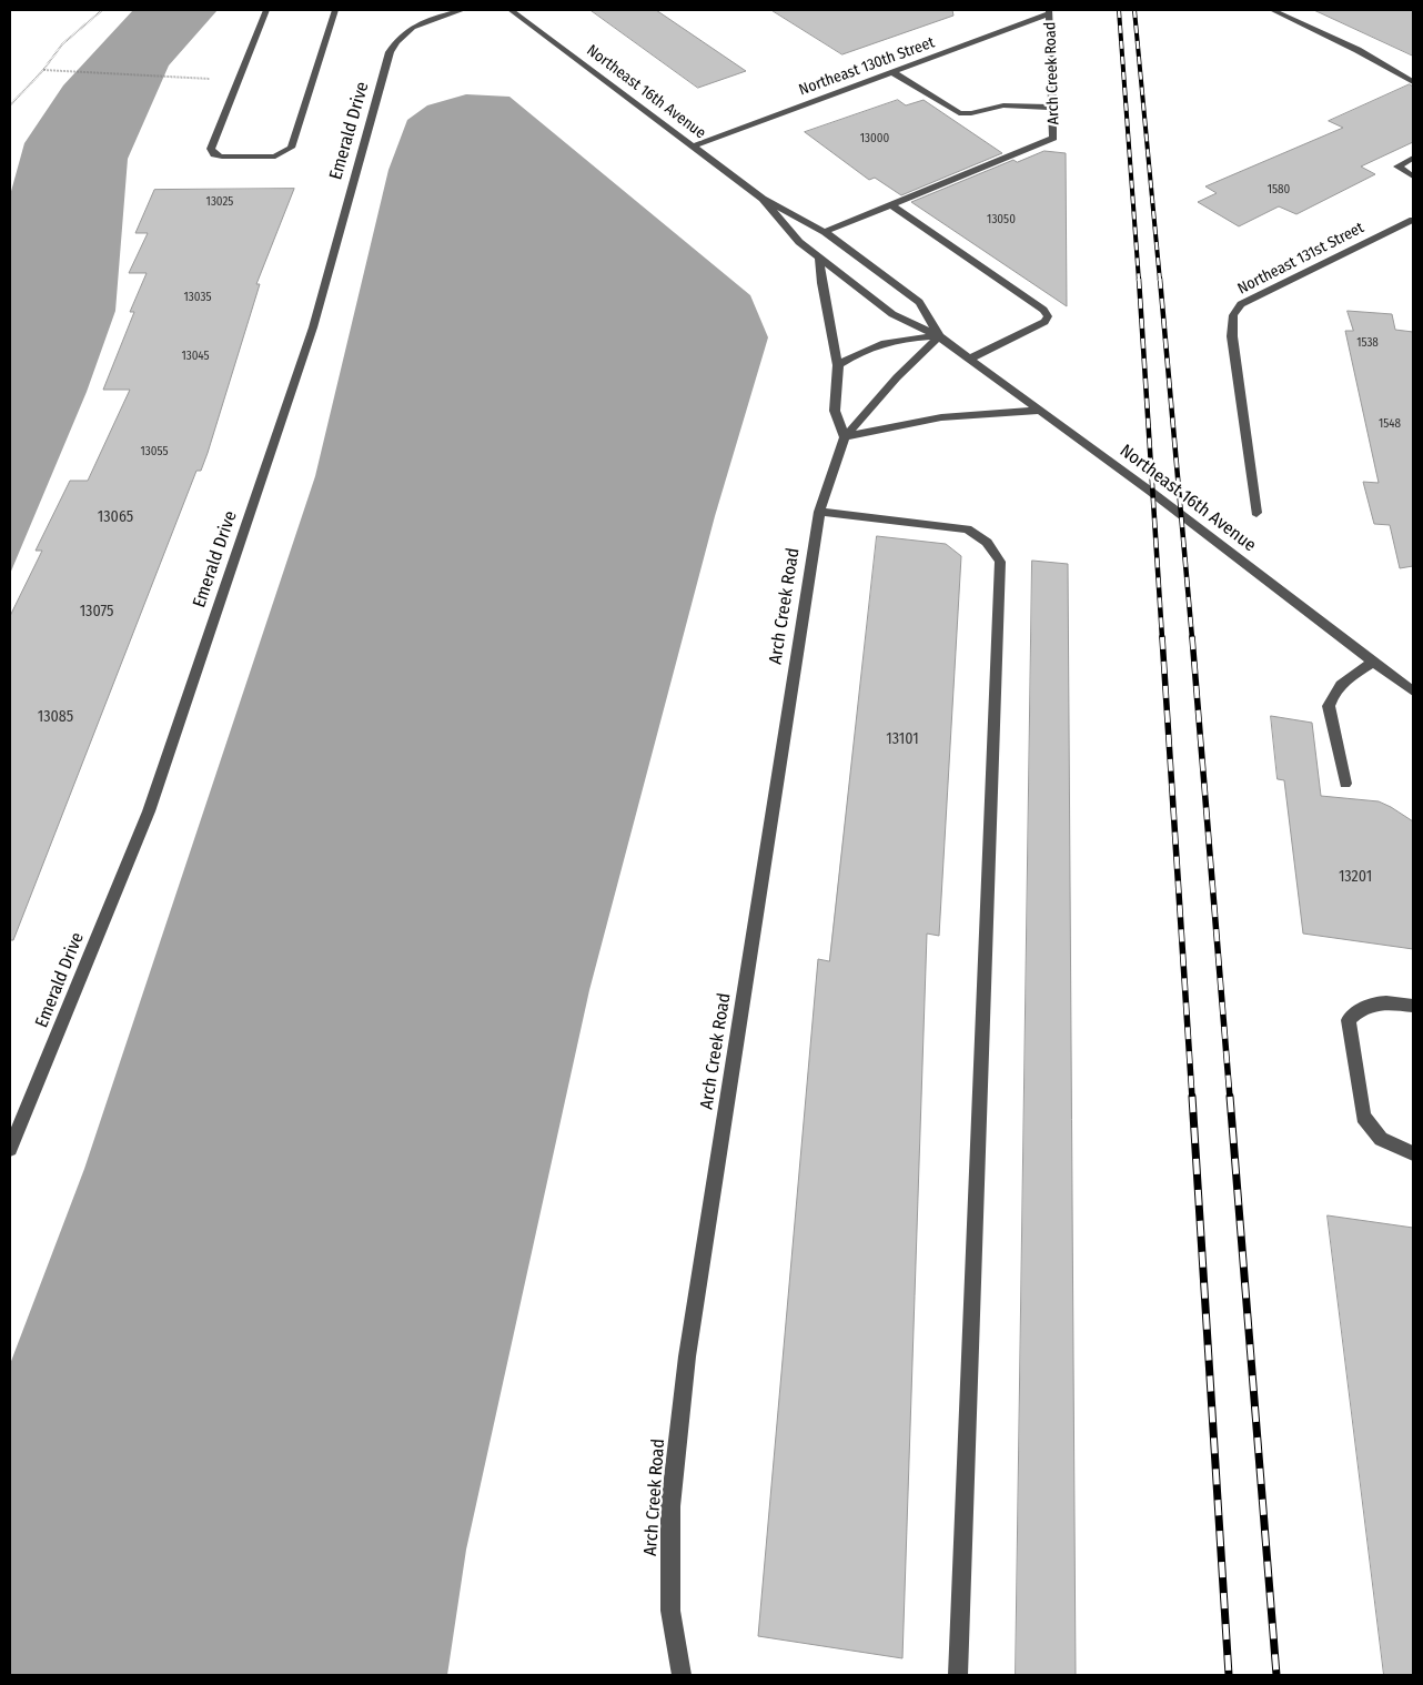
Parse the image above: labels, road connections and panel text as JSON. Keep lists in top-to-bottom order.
{
  "streets": {
    "street": [
      "Northeast 130th Street",
      "Arch Creek Road",
      "Northeast 16th Avenue",
      "Emerald Drive",
      "Northeast 131st Street"
    ]
  },
  "crossings": [
    ["Northeast 130th Street", "Arch Creek Road"],
    ["Northeast 130th Street", "Northeast 16th Avenue"],
    ["Arch Creek Road", "Northeast 16th Avenue"]
  ],
  "house_numbers": [
    "13000",
    "1580",
    "13025",
    "13050",
    "13035",
    "1538",
    "13045",
    "1548",
    "13055",
    "13065",
    "13075",
    "13085",
    "13101",
    "13201"
  ]
}
